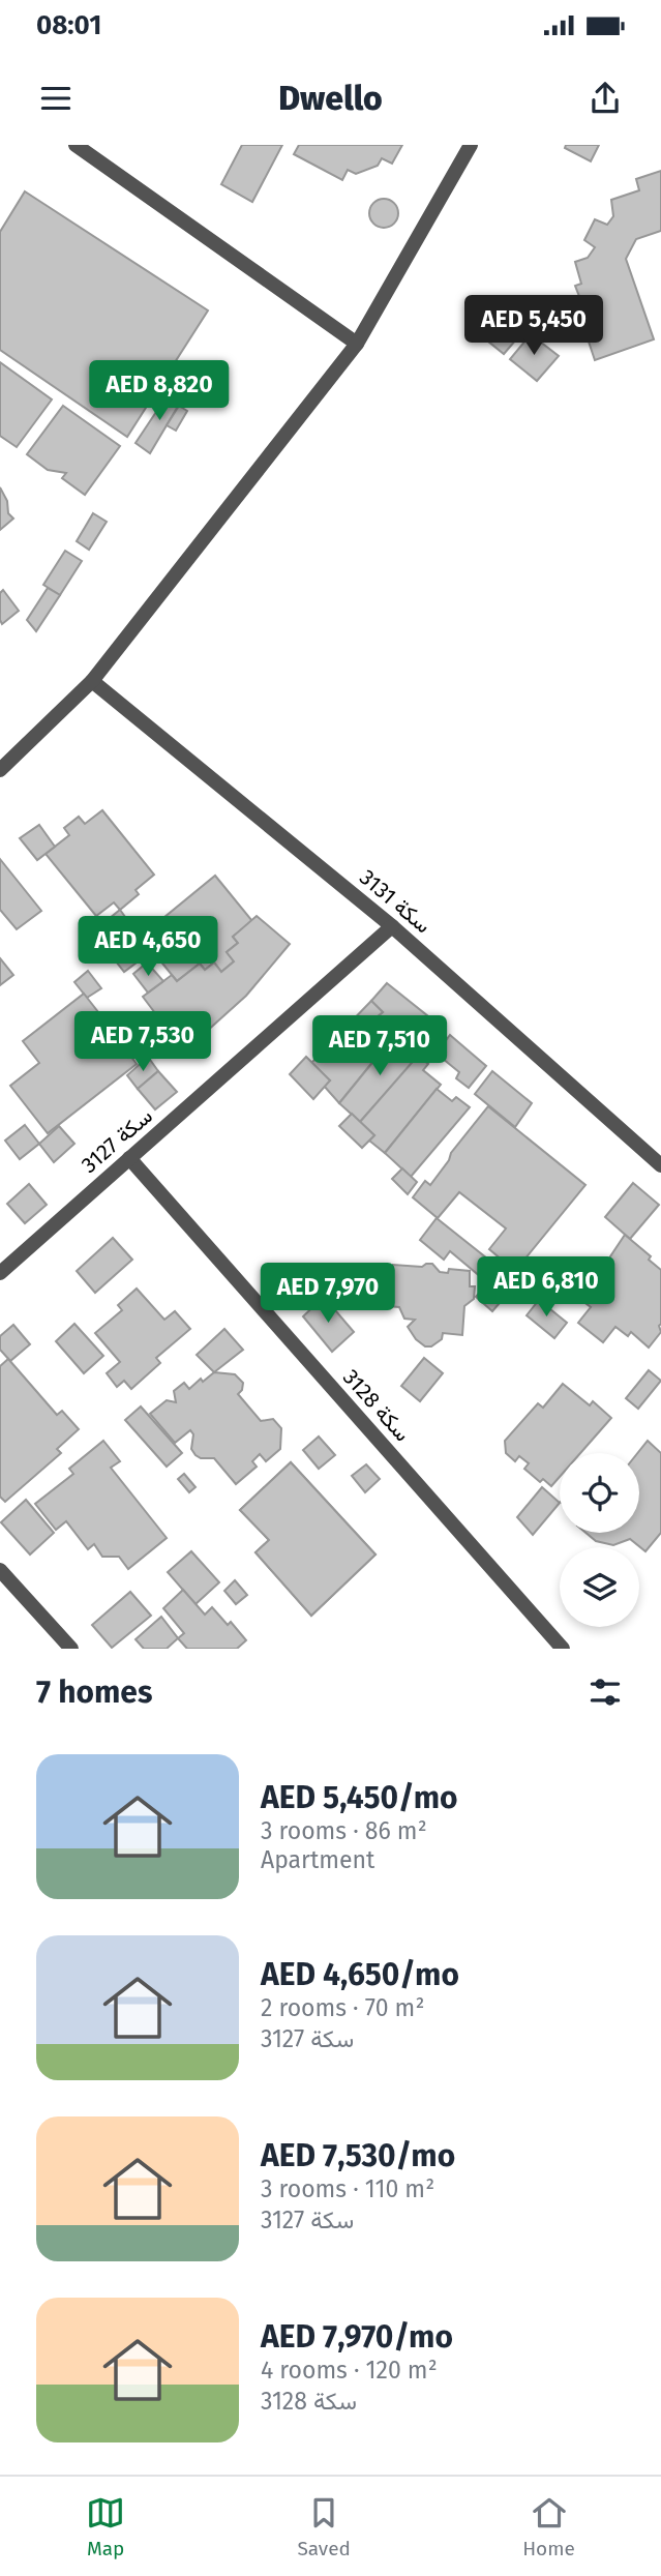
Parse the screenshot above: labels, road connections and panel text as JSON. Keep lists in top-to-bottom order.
{
  "streets": {
    "street": ["سكة 3131", "سكة 3127", "سكة 3128"]
  },
  "crossings": [
    ["سكة 3131", "سكة 3127"],
    ["سكة 3127", "سكة 3128"]
  ],
  "page": {
    "status": "08:01",
    "header": "Dwello",
    "price": [
      "AED 5,450",
      "AED 8,820",
      "AED 4,650",
      "AED 7,530",
      "AED 7,510",
      "AED 6,810",
      "AED 7,970"
    ],
    "heading": "7 homes",
    "list": [
      {
        "name": "AED 5,450/mo",
        "note": "3 rooms · 86 m² · Apartment"
      },
      {
        "name": "AED 4,650/mo",
        "note": "2 rooms · 70 m² · سكة 3127"
      },
      {
        "name": "AED 7,530/mo",
        "note": "3 rooms · 110 m² · سكة 3127"
      },
      {
        "name": "AED 7,970/mo",
        "note": "4 rooms · 120 m² · سكة 3128"
      }
    ],
    "tabs": ["Map", "Saved", "Home"]
  }
}
